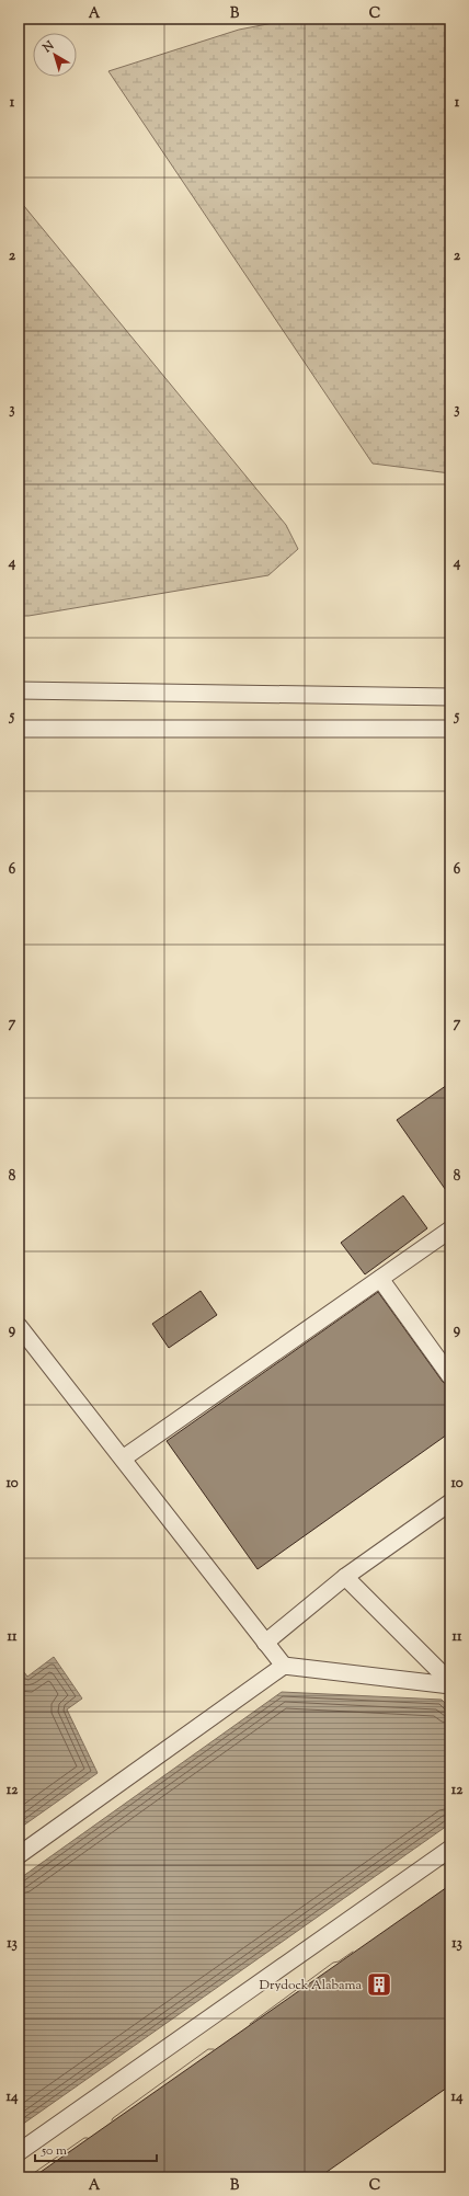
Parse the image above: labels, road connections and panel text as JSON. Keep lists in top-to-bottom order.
{
  "places": {
    "building": ["Drydock Alabama"]
  },
  "scale_bar": "50 m",
  "north": "top left",
  "grid": {
    "columns": ["A", "B", "C"],
    "rows": [
      "1",
      "2",
      "3",
      "4",
      "5",
      "6",
      "7",
      "8",
      "9",
      "10",
      "11",
      "12",
      "13",
      "14"
    ]
  }
}
